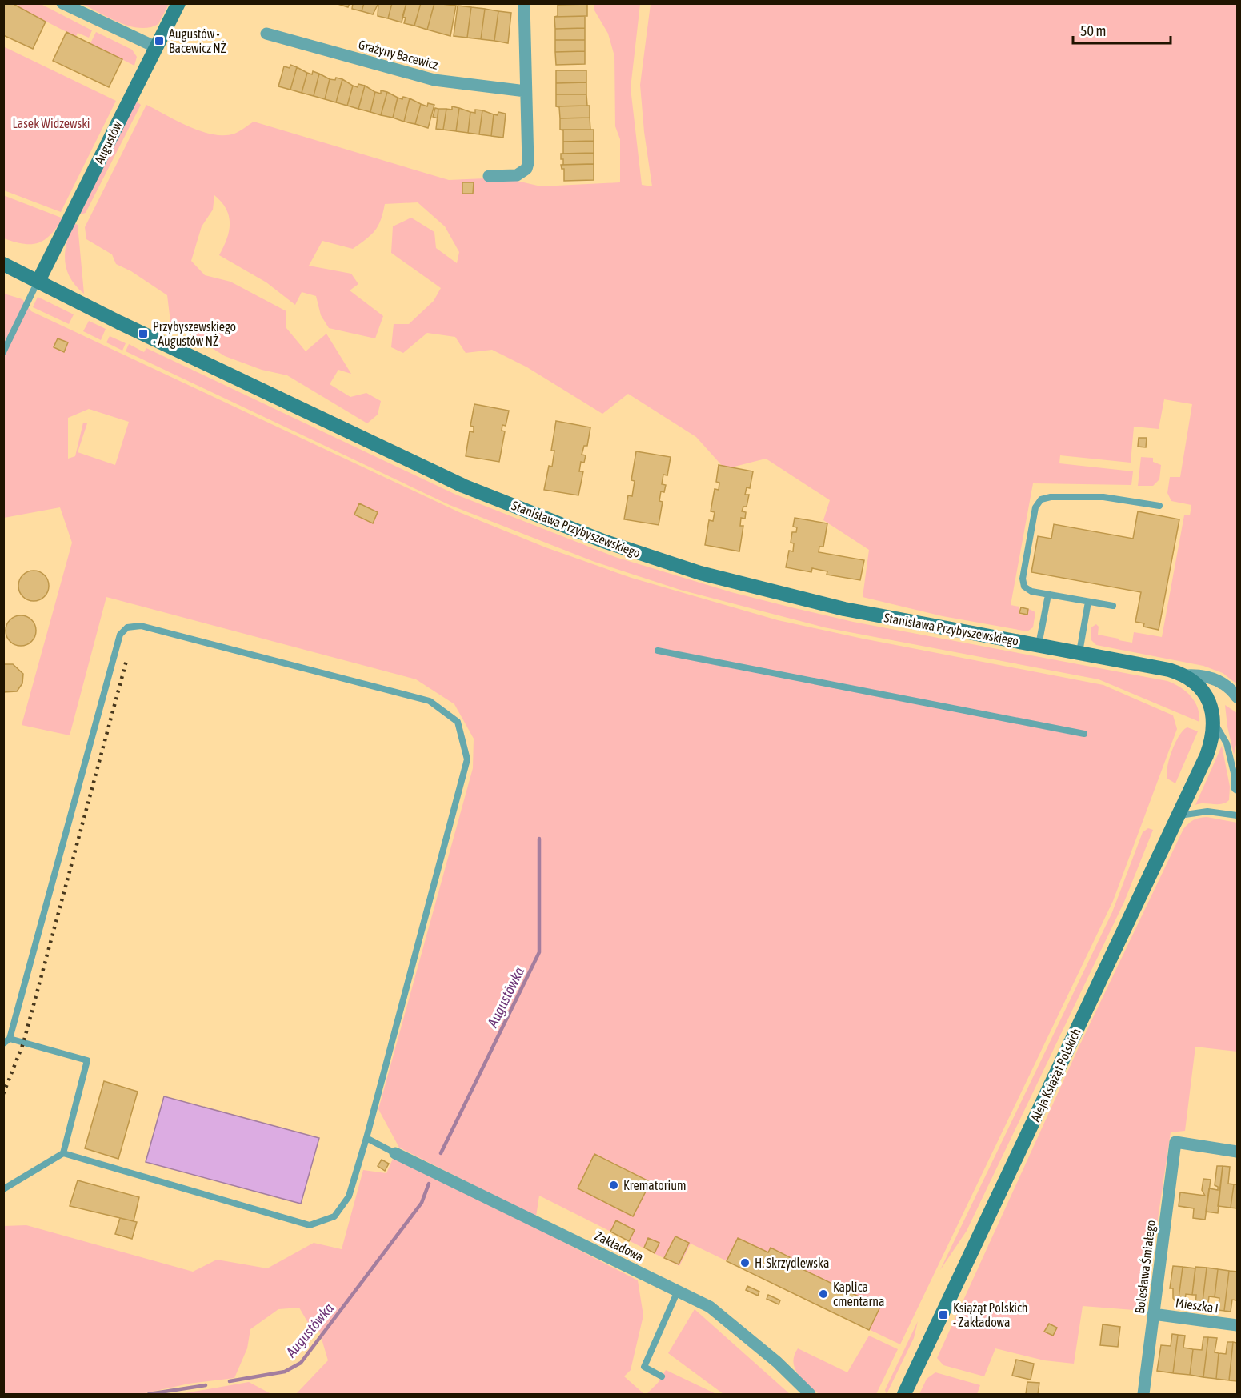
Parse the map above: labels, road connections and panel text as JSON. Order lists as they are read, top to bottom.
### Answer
{
  "streets": {
    "street": [
      "Grażyny Bacewicz",
      "Augustów",
      "Stanisława Przybyszewskiego",
      "Aleja Książąt Polskich",
      "Zakładowa",
      "Bolesława Śmiałego",
      "Mieszka I"
    ]
  },
  "crossings": [
    ["Augustów", "Stanisława Przybyszewskiego"],
    ["Stanisława Przybyszewskiego", "Aleja Książąt Polskich"],
    ["Bolesława Śmiałego", "Mieszka I"]
  ],
  "water": ["Augustówka"],
  "parks": ["Lasek Widzewski"],
  "places": {
    "transit": ["Augustów - Bacewicz NŻ", "Przybyszewskiego - Augustów NŻ", "Książąt Polskich - Zakładowa"],
    "other": ["Krematorium", "H. Skrzydlewska", "Kaplica cmentarna"]
  },
  "scale_bar": "50 m"
}
